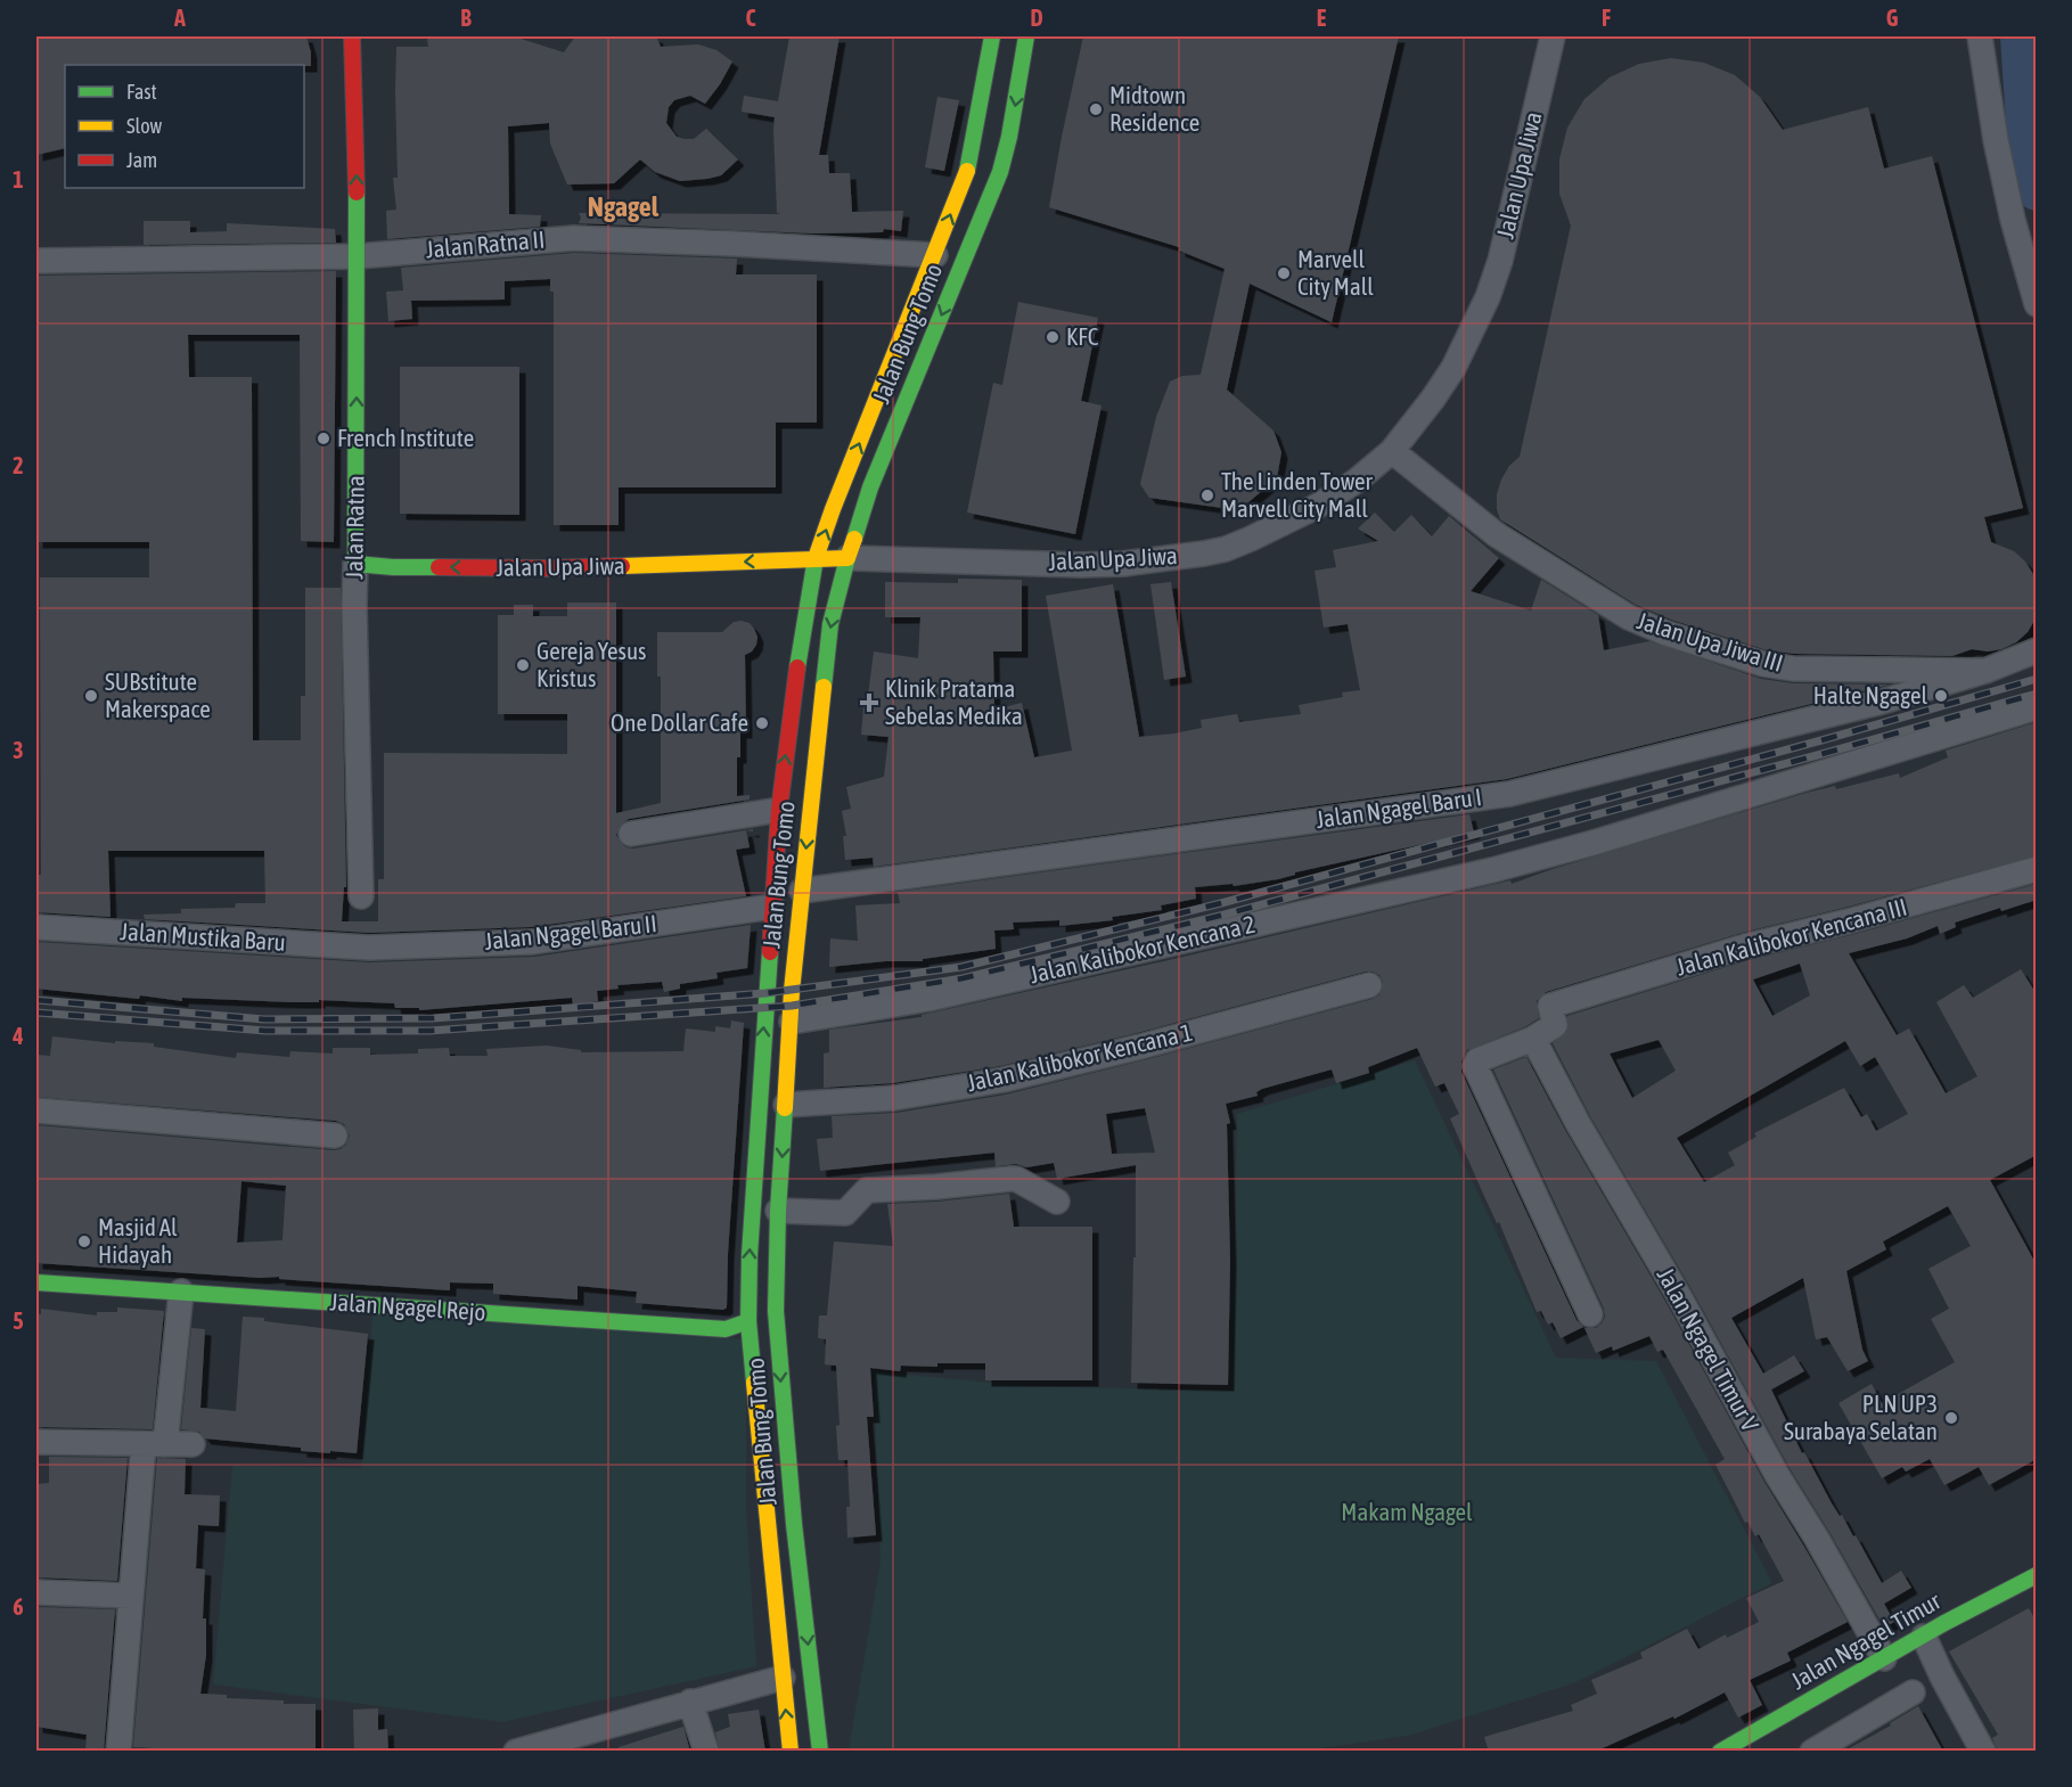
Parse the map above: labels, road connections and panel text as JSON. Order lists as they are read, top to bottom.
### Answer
{
  "streets": {
    "main road": [
      "Jalan Upa Jiwa",
      "Jalan Bung Tomo",
      "Jalan Ratna",
      "Jalan Ngagel Rejo",
      "Jalan Ngagel Timur"
    ],
    "street": [
      "Jalan Ratna II",
      "Jalan Upa Jiwa III",
      "Jalan Ngagel Baru I",
      "Jalan Ngagel Baru II",
      "Jalan Mustika Baru",
      "Jalan Kalibokor Kencana III",
      "Jalan Kalibokor Kencana 2",
      "Jalan Kalibokor Kencana 1",
      "Jalan Ngagel Timur V"
    ]
  },
  "crossings": [
    ["Jalan Upa Jiwa", "Jalan Bung Tomo"],
    ["Jalan Upa Jiwa", "Jalan Ratna"],
    ["Jalan Upa Jiwa", "Jalan Upa Jiwa III"],
    ["Jalan Ratna II", "Jalan Bung Tomo"],
    ["Jalan Ratna II", "Jalan Ratna"],
    ["Jalan Bung Tomo", "Jalan Ngagel Baru I"],
    ["Jalan Bung Tomo", "Jalan Ngagel Baru II"],
    ["Jalan Bung Tomo", "Jalan Kalibokor Kencana 2"],
    ["Jalan Bung Tomo", "Jalan Kalibokor Kencana 1"],
    ["Jalan Bung Tomo", "Jalan Ngagel Rejo"],
    ["Jalan Upa Jiwa III", "Jalan Ngagel Baru I"],
    ["Jalan Ngagel Baru II", "Jalan Mustika Baru"],
    ["Jalan Kalibokor Kencana III", "Jalan Ngagel Timur V"],
    ["Jalan Ngagel Timur V", "Jalan Ngagel Timur"]
  ],
  "one_way": ["Jalan Ratna"],
  "districts": ["Ngagel"],
  "parks": ["Makam Ngagel"],
  "places": {
    "other": [
      "Midtown Residence",
      "Marvell City Mall",
      "KFC",
      "French Institute",
      "The Linden Tower Marvell City Mall",
      "Gereja Yesus Kristus",
      "SUBstitute Makerspace",
      "Halte Ngagel",
      "One Dollar Cafe",
      "Masjid Al Hidayah",
      "PLN UP3 Surabaya Selatan"
    ],
    "health": ["Klinik Pratama Sebelas Medika"]
  },
  "legend": ["Fast", "Slow", "Jam"],
  "grid": {
    "columns": [
      "A",
      "B",
      "C",
      "D",
      "E",
      "F",
      "G"
    ],
    "rows": [
      "1",
      "2",
      "3",
      "4",
      "5",
      "6"
    ]
  }
}
